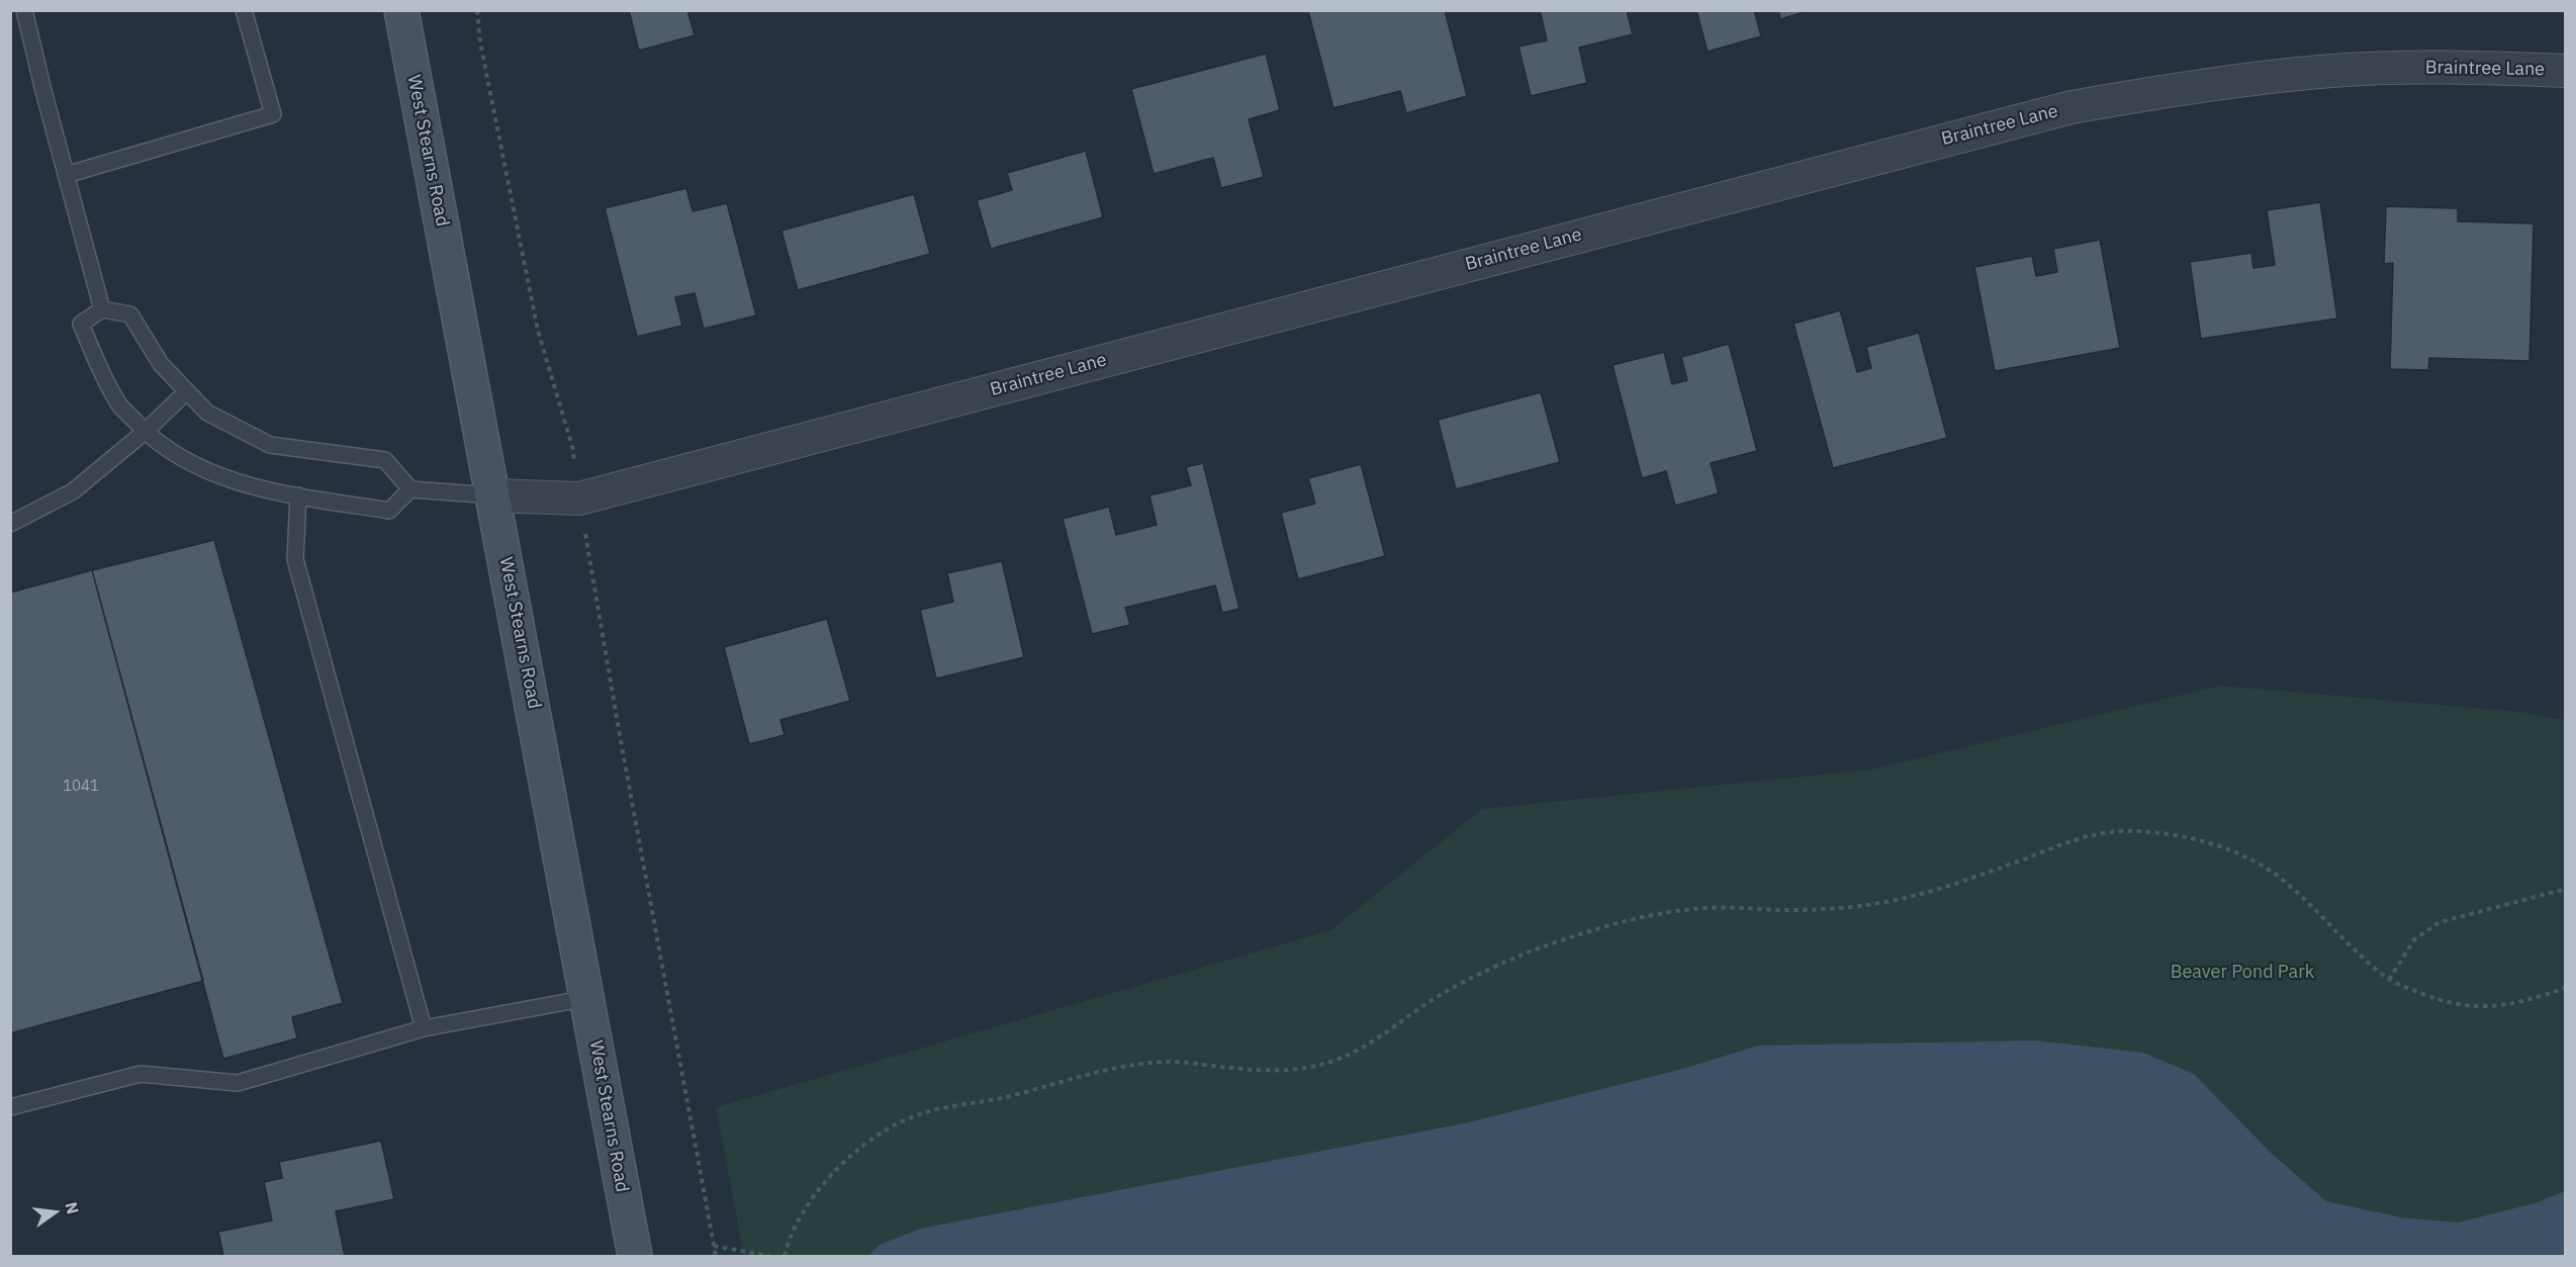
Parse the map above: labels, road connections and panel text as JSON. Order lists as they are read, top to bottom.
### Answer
{
  "streets": {
    "main road": ["West Stearns Road"],
    "street": ["Braintree Lane"]
  },
  "crossings": [
    ["Braintree Lane", "West Stearns Road"]
  ],
  "parks": ["Beaver Pond Park"],
  "house_numbers": ["1041"],
  "north": "right"
}
